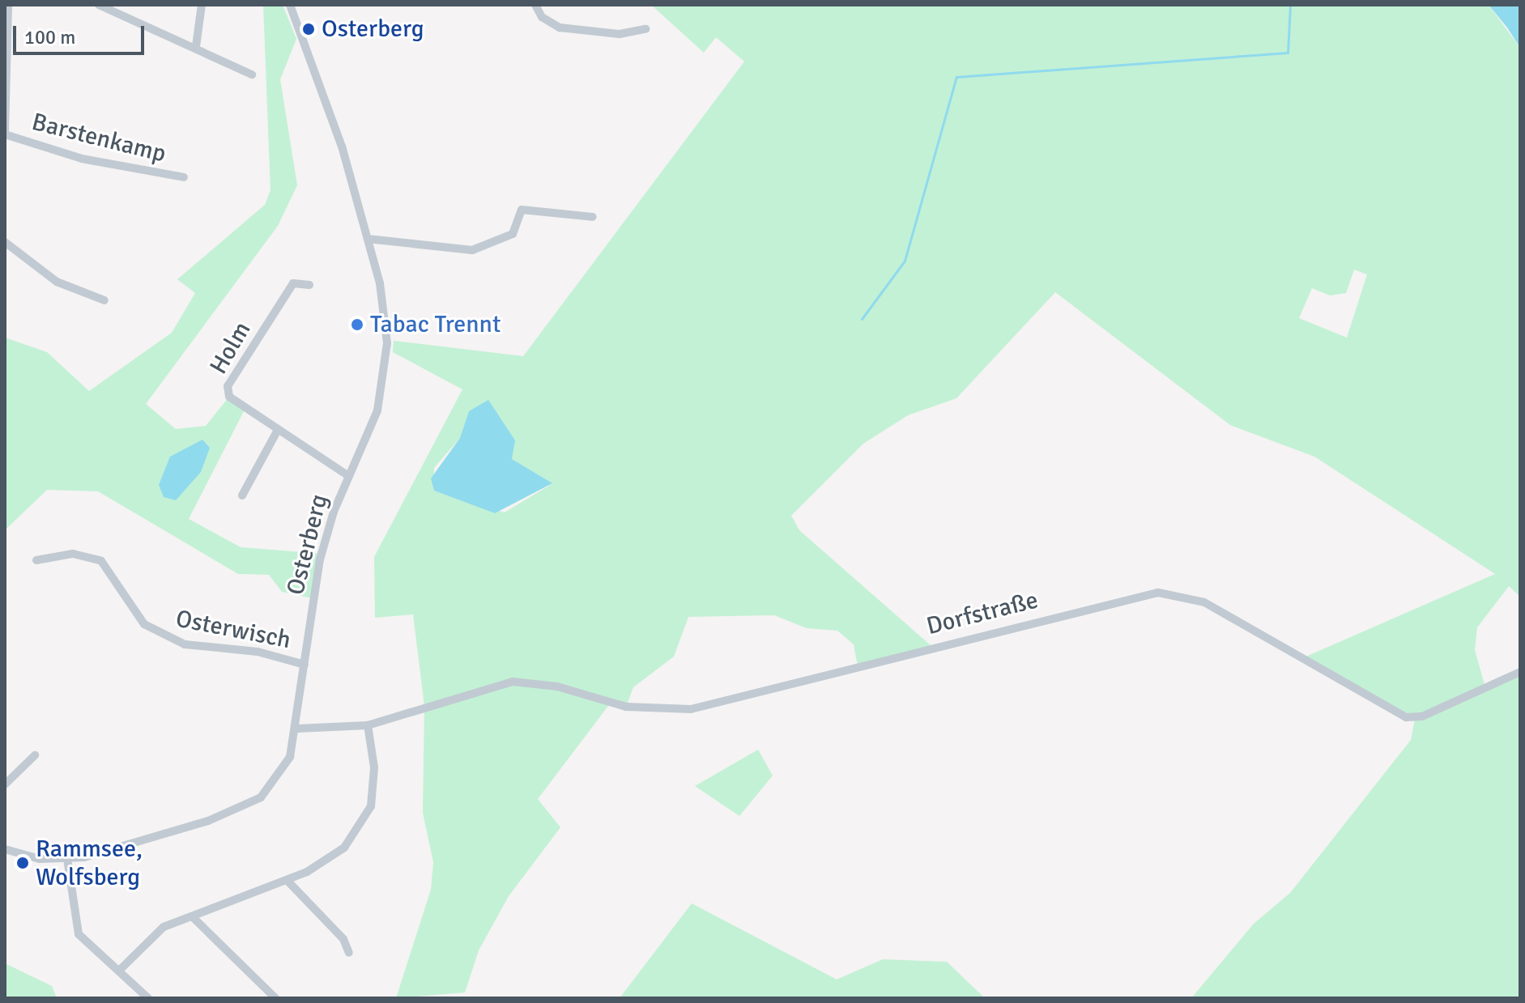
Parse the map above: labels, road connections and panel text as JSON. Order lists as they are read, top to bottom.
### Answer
{
  "streets": {
    "street": [
      "Barstenkamp",
      "Holm",
      "Osterberg",
      "Dorfstraße",
      "Osterwisch"
    ]
  },
  "crossings": [
    ["Holm", "Osterberg"],
    ["Osterberg", "Dorfstraße"],
    ["Osterberg", "Osterwisch"]
  ],
  "places": ["Osterberg", "Tabac Trennt", "Rammsee, Wolfsberg"],
  "scale_bar": "100 m"
}
